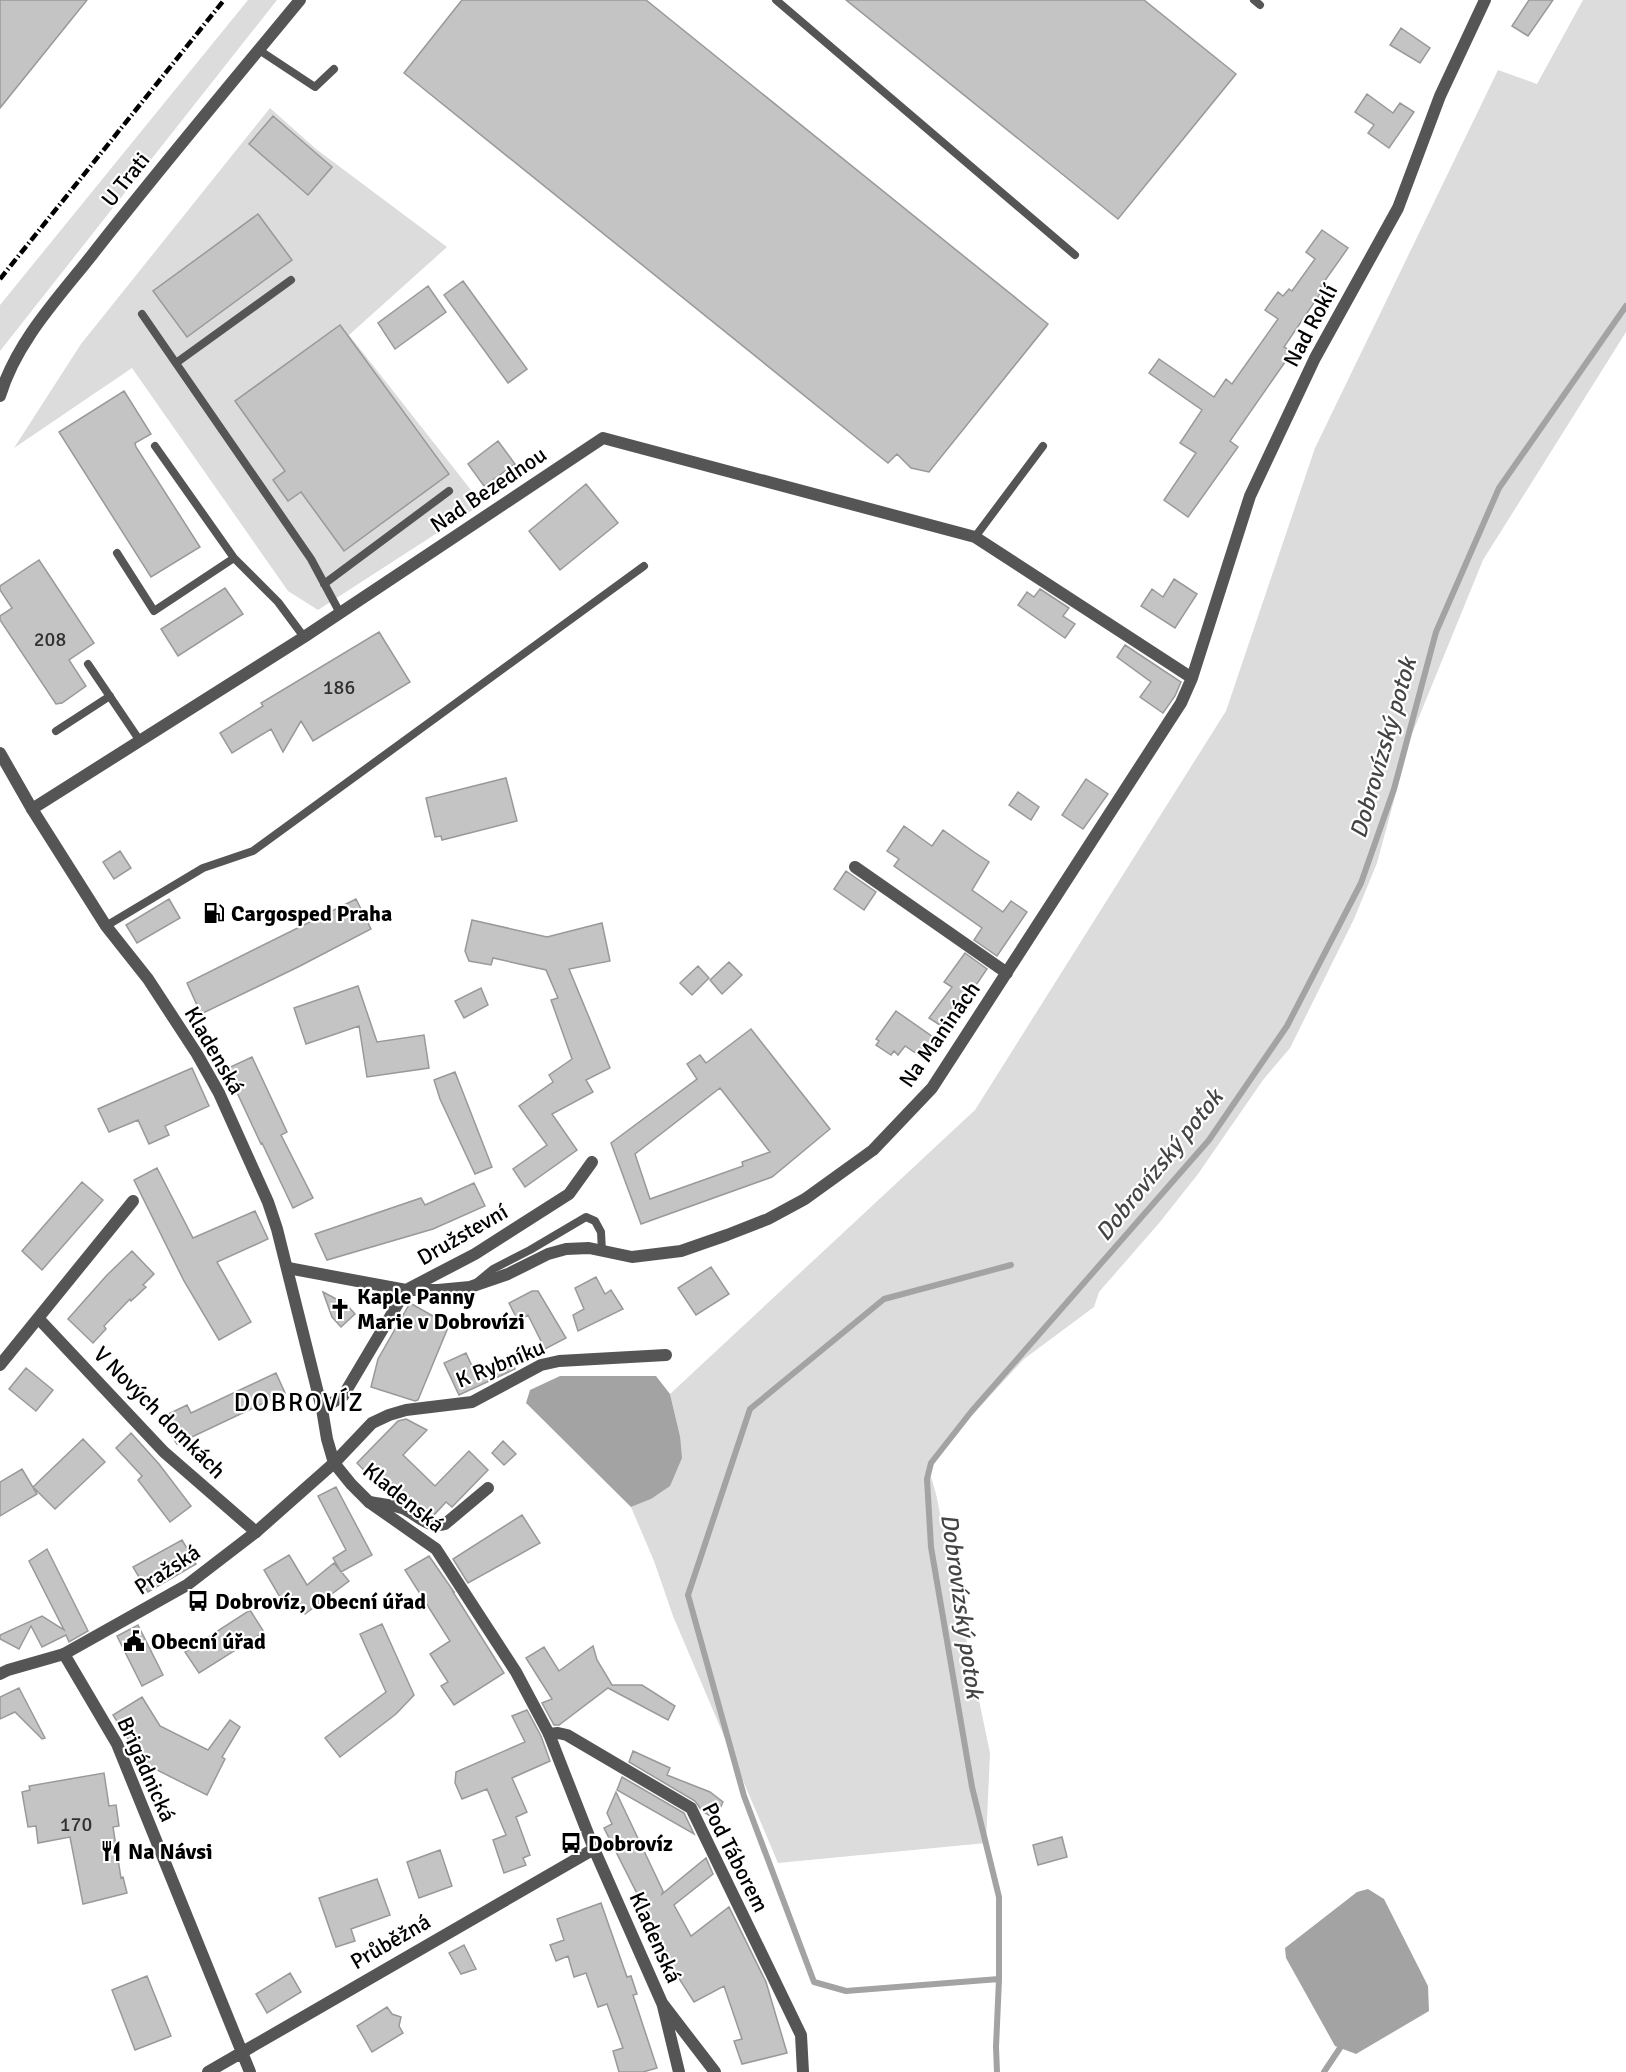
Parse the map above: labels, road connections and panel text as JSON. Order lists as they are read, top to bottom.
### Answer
{
  "streets": {
    "street": [
      "U Trati",
      "Nad Roklí",
      "Nad Bezednou",
      "Na Maninách",
      "Kladenská",
      "Družstevní",
      "K Rybníku",
      "V Nových domkách",
      "Pražská",
      "Brigádnická",
      "Pod Táborem",
      "Průběžná"
    ]
  },
  "crossings": [
    ["Nad Roklí", "Nad Bezednou"],
    ["Nad Roklí", "Na Maninách"],
    ["Nad Bezednou", "Na Maninách"],
    ["Nad Bezednou", "Kladenská"],
    ["Na Maninách", "Kladenská"],
    ["Na Maninách", "Družstevní"],
    ["Kladenská", "Družstevní"],
    ["Kladenská", "K Rybníku"],
    ["Kladenská", "Pražská"],
    ["Kladenská", "Pod Táborem"],
    ["Kladenská", "Průběžná"],
    ["K Rybníku", "Pražská"],
    ["V Nových domkách", "Pražská"],
    ["Pražská", "Brigádnická"],
    ["Brigádnická", "Průběžná"]
  ],
  "districts": ["DOBROVÍZ"],
  "water": ["Dobrovízský potok"],
  "places": {
    "fuel station": ["Cargosped Praha"],
    "church": ["Kaple Panny Marie v Dobrovízi"],
    "bus stop": ["Dobrovíz, Obecní úřad", "Dobrovíz"],
    "public building": ["Obecní úřad"],
    "restaurant": ["Na Návsi"]
  },
  "house_numbers": ["208", "186", "170"]
}
